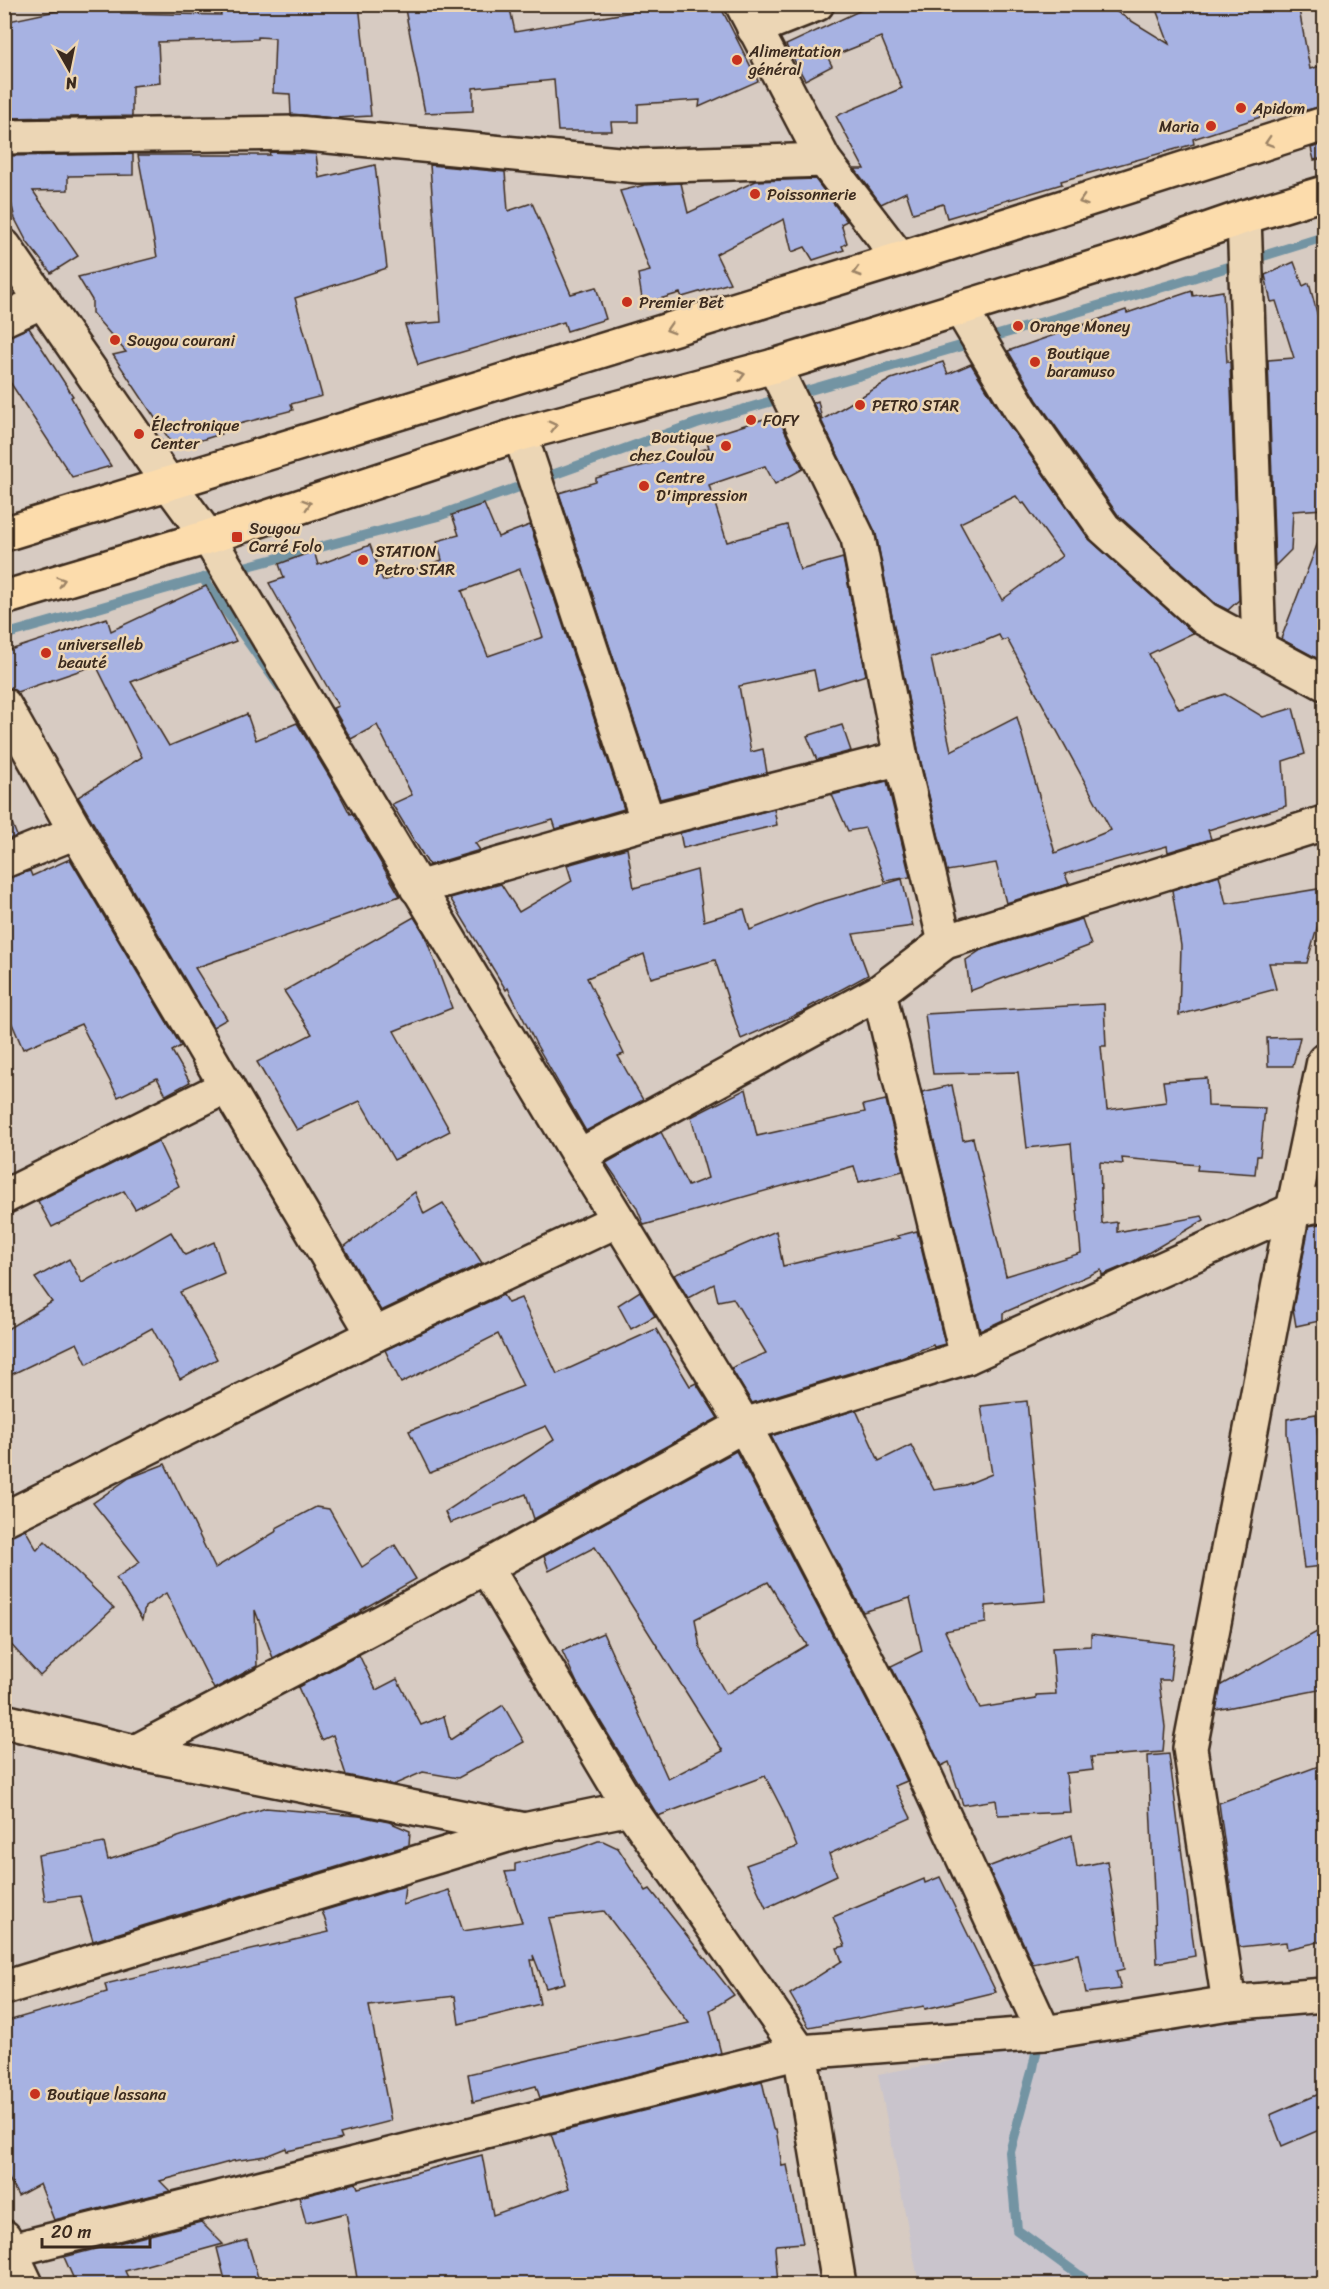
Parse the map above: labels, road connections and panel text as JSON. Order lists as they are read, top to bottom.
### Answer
{
  "places": {
    "other": [
      "Alimentation général",
      "Apidom",
      "Maria",
      "Poissonnerie",
      "Premier Bet",
      "Orange Money",
      "Sougou courani",
      "Boutique baramuso",
      "PETRO STAR",
      "FOFY",
      "Électronique Center",
      "Boutique chez Coulou",
      "Centre D'impression",
      "STATION Petro STAR",
      "universelleb beauté",
      "Boutique lassana"
    ],
    "transit": ["Sougou Carré Folo"]
  },
  "scale_bar": "20 m",
  "north": "bottom"
}
